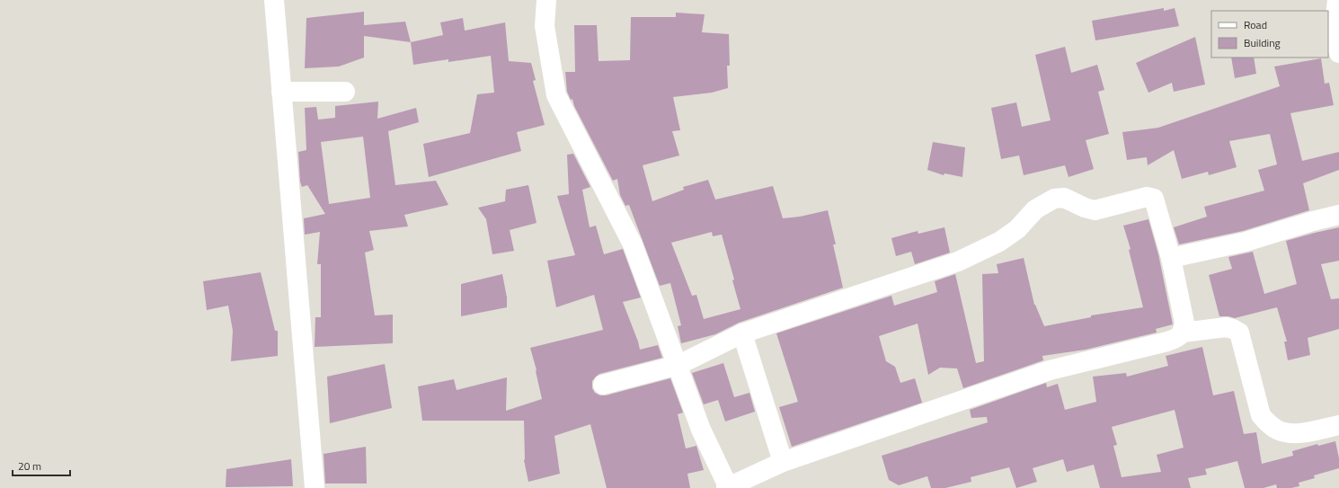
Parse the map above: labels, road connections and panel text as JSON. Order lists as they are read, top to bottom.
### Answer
{
  "legend": ["Road", "Building"],
  "scale_bar": "20 m"
}
